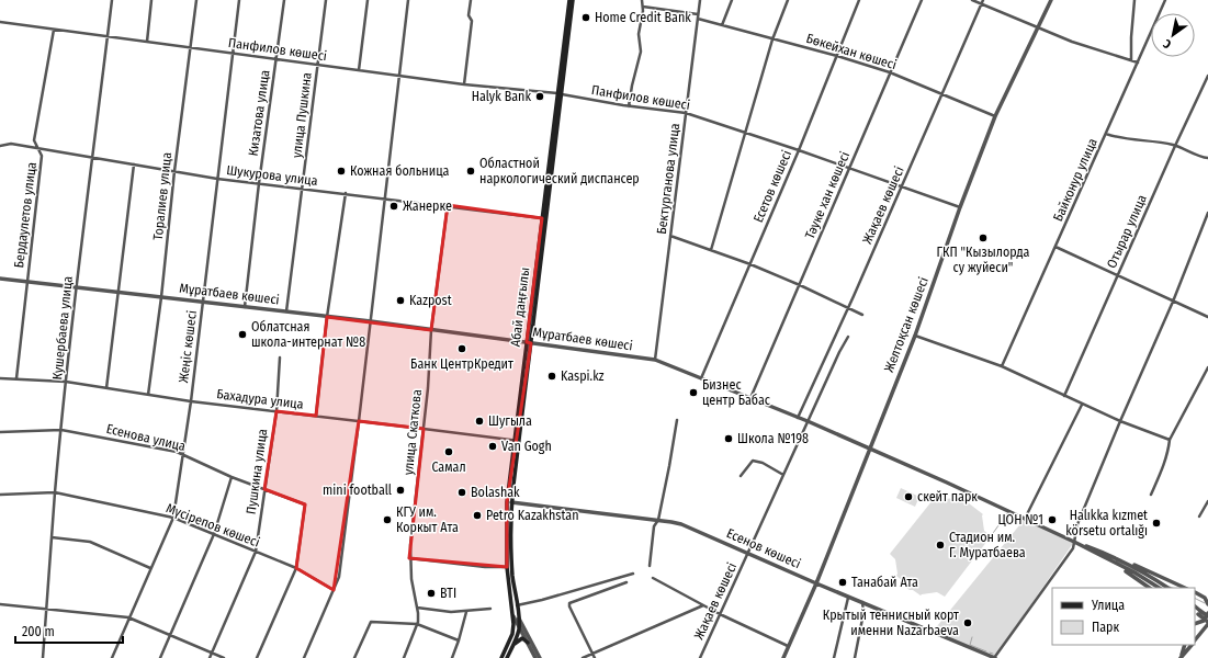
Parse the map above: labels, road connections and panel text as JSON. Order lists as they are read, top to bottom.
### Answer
{
  "streets": {
    "main road": ["Абай даңғылы"],
    "street": [
      "Панфилов көшесі",
      "Бөкейхан көшесі",
      "Кизатова улица",
      "улица Пушкина",
      "Шукурова улица",
      "Бектурганова улица",
      "Байконур улица",
      "Есетов көшесі",
      "Тәуке хан көшесі",
      "Торалиев улица",
      "Жақаев көшесі",
      "Бердаулетов улица",
      "Отырар улица",
      "Мұратбаев көшесі",
      "Желтоқсан көшесі",
      "Кушербаева улица",
      "Жеңіс көшесі",
      "Бахадура улица",
      "улица Скаткова",
      "Есенова улица",
      "Пушкина улица",
      "Мүсірепов көшесі",
      "Есенов көшесі"
    ]
  },
  "crossings": [
    ["Панфилов көшесі", "Кизатова улица"],
    ["Панфилов көшесі", "улица Пушкина"],
    ["Панфилов көшесі", "Бектурганова улица"],
    ["Панфилов көшесі", "Есетов көшесі"],
    ["Панфилов көшесі", "Тәуке хан көшесі"],
    ["Панфилов көшесі", "Торалиев улица"],
    ["Панфилов көшесі", "Жақаев көшесі"],
    ["Панфилов көшесі", "Бердаулетов улица"],
    ["Панфилов көшесі", "Абай даңғылы"],
    ["Панфилов көшесі", "Желтоқсан көшесі"],
    ["Панфилов көшесі", "Кушербаева улица"],
    ["Панфилов көшесі", "Жеңіс көшесі"],
    ["Бөкейхан көшесі", "Бектурганова улица"],
    ["Бөкейхан көшесі", "Есетов көшесі"],
    ["Бөкейхан көшесі", "Тәуке хан көшесі"],
    ["Бөкейхан көшесі", "Жақаев көшесі"],
    ["Бөкейхан көшесі", "Желтоқсан көшесі"],
    ["Кизатова улица", "Шукурова улица"],
    ["Кизатова улица", "Мұратбаев көшесі"],
    ["улица Пушкина", "Шукурова улица"],
    ["улица Пушкина", "Мұратбаев көшесі"],
    ["Шукурова улица", "Торалиев улица"],
    ["Шукурова улица", "Бердаулетов улица"],
    ["Шукурова улица", "Абай даңғылы"],
    ["Шукурова улица", "Кушербаева улица"],
    ["Шукурова улица", "Жеңіс көшесі"],
    ["Шукурова улица", "улица Скаткова"],
    ["Бектурганова улица", "Мұратбаев көшесі"],
    ["Есетов көшесі", "Мұратбаев көшесі"],
    ["Тәуке хан көшесі", "Мұратбаев көшесі"],
    ["Торалиев улица", "Мұратбаев көшесі"],
    ["Торалиев улица", "Бахадура улица"],
    ["Жақаев көшесі", "Мұратбаев көшесі"],
    ["Жақаев көшесі", "Есенов көшесі"],
    ["Бердаулетов улица", "Мұратбаев көшесі"],
    ["Бердаулетов улица", "Бахадура улица"],
    ["Мұратбаев көшесі", "Абай даңғылы"],
    ["Мұратбаев көшесі", "Желтоқсан көшесі"],
    ["Мұратбаев көшесі", "Кушербаева улица"],
    ["Мұратбаев көшесі", "Жеңіс көшесі"],
    ["Мұратбаев көшесі", "улица Скаткова"],
    ["Абай даңғылы", "Бахадура улица"],
    ["Абай даңғылы", "Есенов көшесі"],
    ["Желтоқсан көшесі", "Есенов көшесі"],
    ["Кушербаева улица", "Бахадура улица"],
    ["Кушербаева улица", "Есенова улица"],
    ["Кушербаева улица", "Мүсірепов көшесі"],
    ["Жеңіс көшесі", "Бахадура улица"],
    ["Жеңіс көшесі", "Есенова улица"],
    ["Жеңіс көшесі", "Мүсірепов көшесі"],
    ["Бахадура улица", "улица Скаткова"],
    ["Бахадура улица", "Пушкина улица"],
    ["Есенова улица", "Пушкина улица"],
    ["Есенова улица", "Мүсірепов көшесі"],
    ["Пушкина улица", "Мүсірепов көшесі"]
  ],
  "places": [
    "Home Credit Bank",
    "Halyk Bank",
    "Кожная больница",
    "Областной наркологический диспансер",
    "Жанерке",
    "ГКП \"Кызылорда су жуйеси\"",
    "Kazpost",
    "Облатсная школа-интернат №8",
    "Банк ЦентрКредит",
    "Kaspi.kz",
    "Бизнес центр Бабас",
    "Шугыла",
    "Школа №198",
    "Van Gogh",
    "Самал",
    "mini football",
    "Bolashak",
    "скейт парк",
    "Petro Kazakhstan",
    "КГУ им. Коркыт Ата",
    "ЦОН №1",
    "Halıkka kızmet körsetu ortalığı",
    "Стадион им. Г. Муратбаева",
    "Танабай Ата",
    "BTI",
    "Крытый теннисный корт именни Nazarbaeva"
  ],
  "legend": ["Улица", "Парк"],
  "scale_bar": "200 m",
  "north": "bottom left"
}
